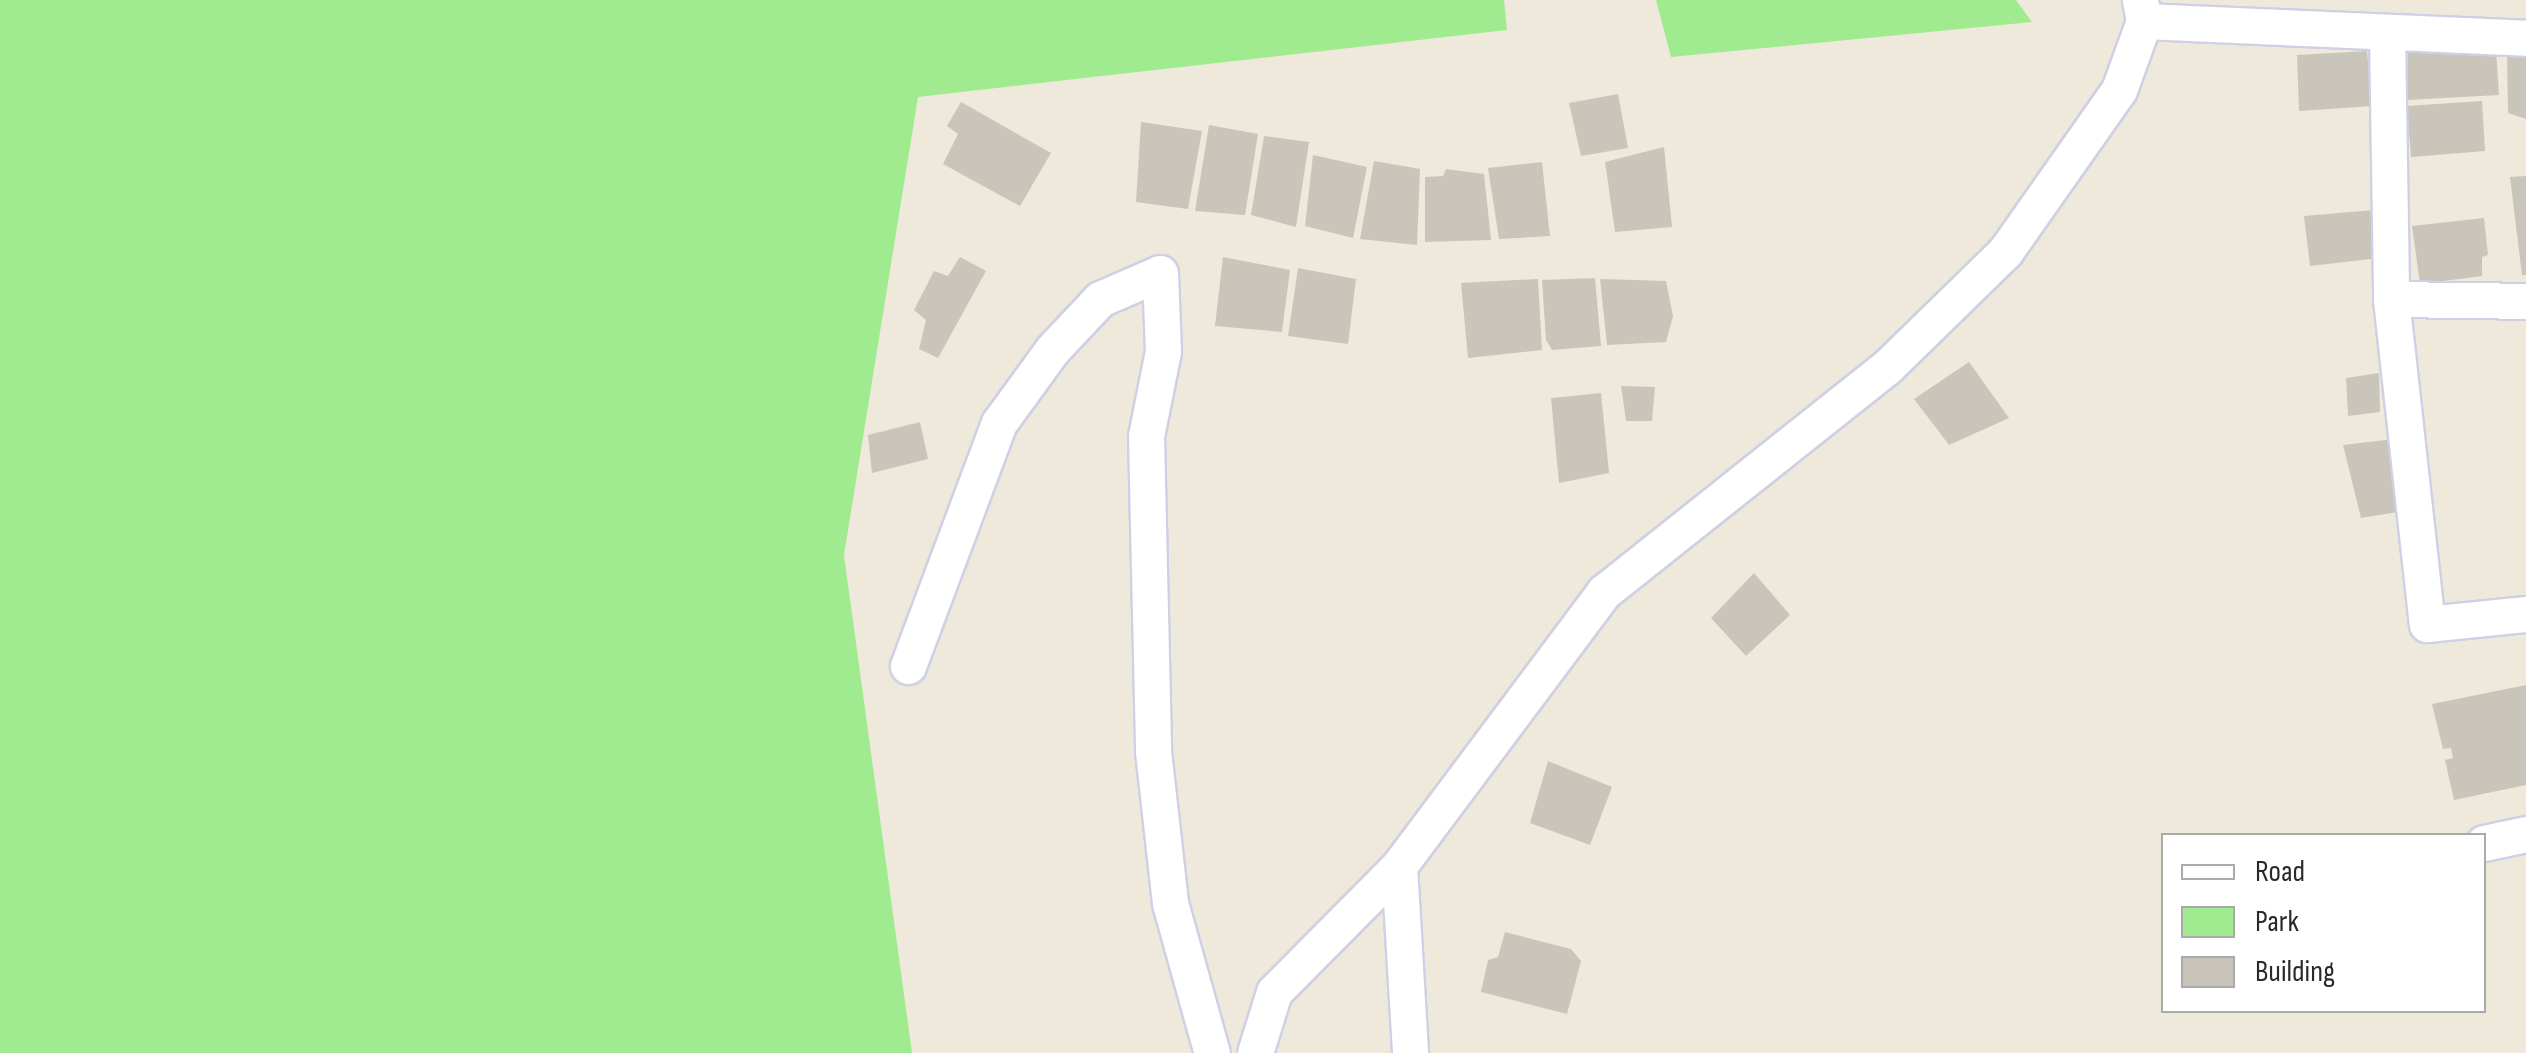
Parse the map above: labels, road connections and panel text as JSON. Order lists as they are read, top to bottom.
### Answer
{
  "legend": ["Road", "Park", "Building"]
}
